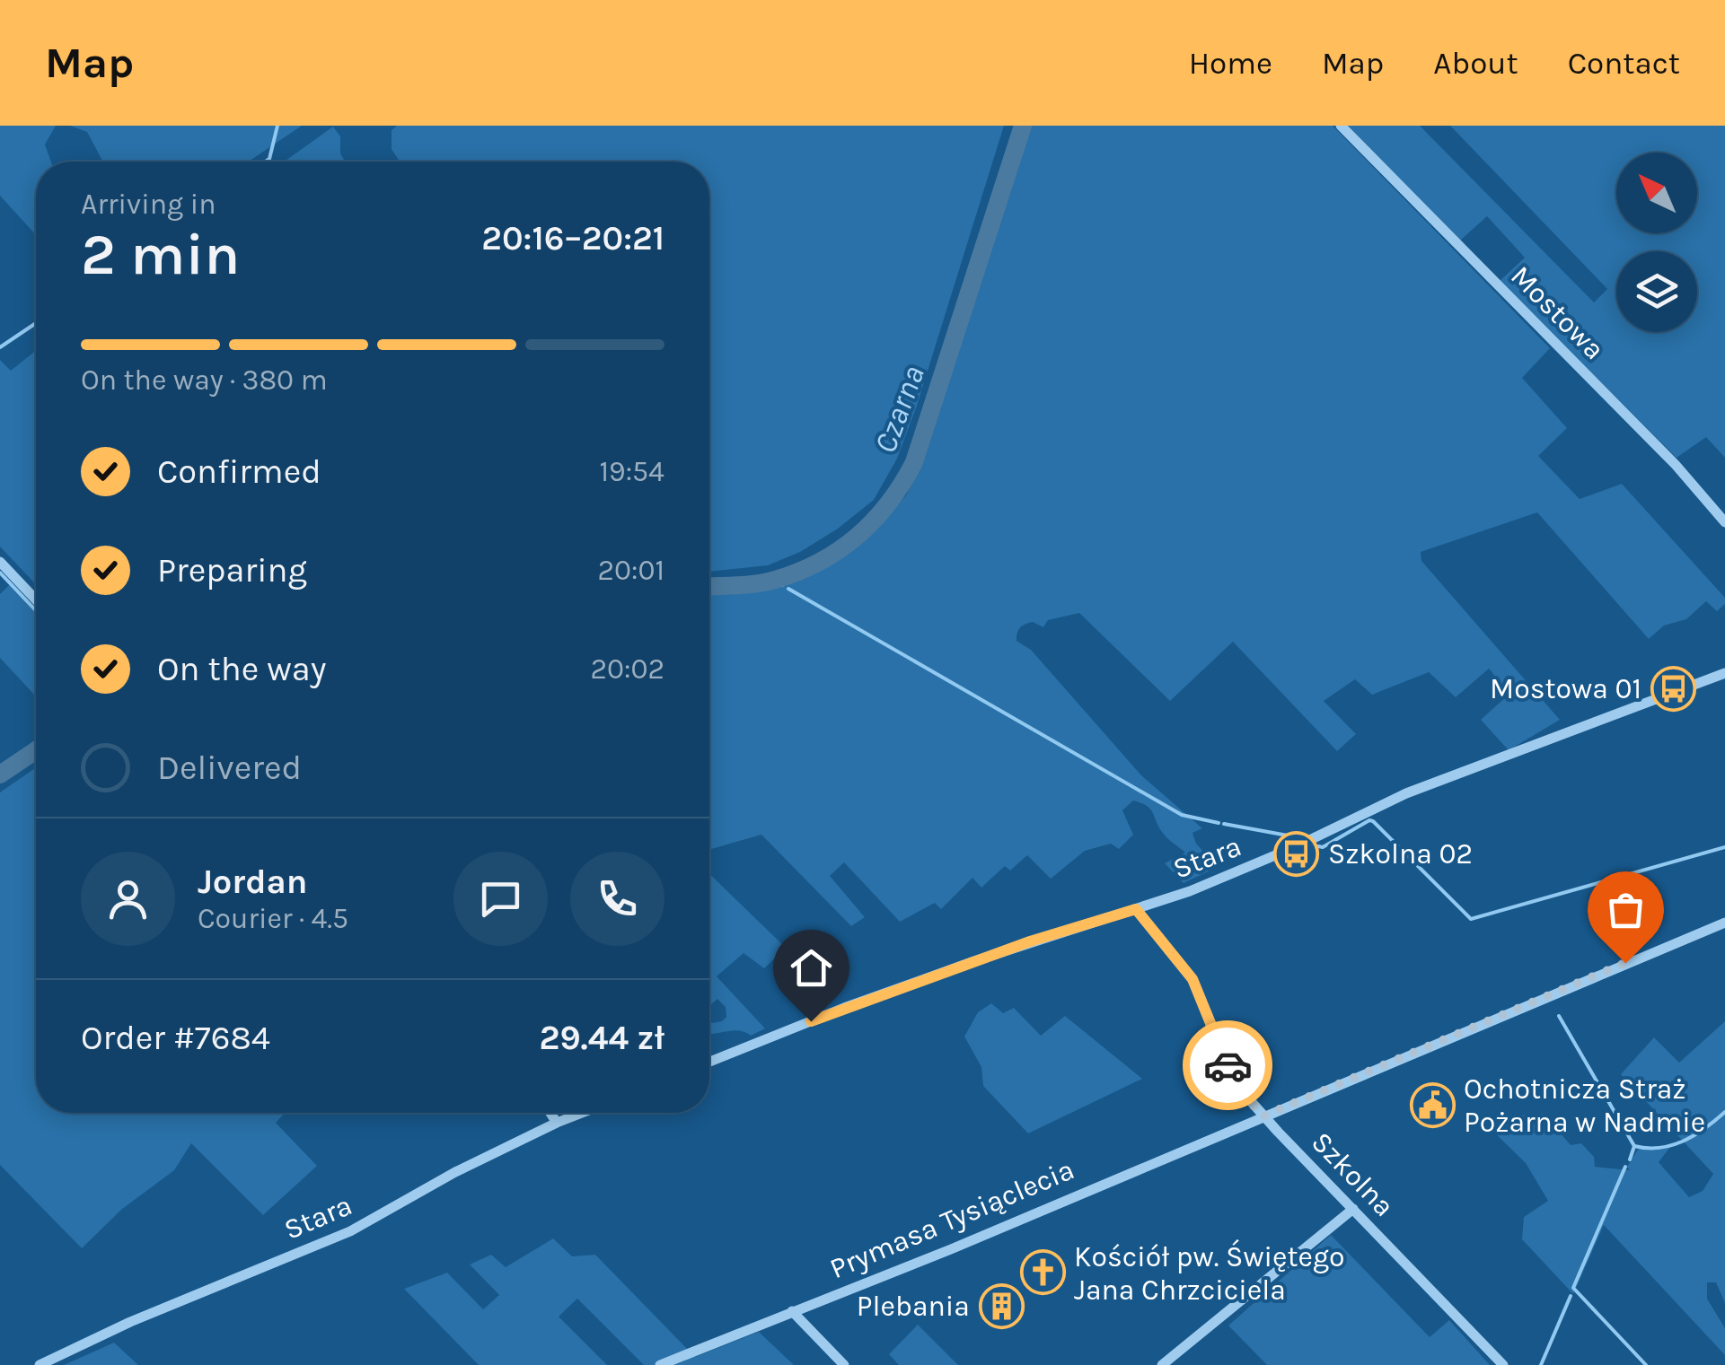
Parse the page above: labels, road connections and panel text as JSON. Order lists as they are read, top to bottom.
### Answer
{
  "streets": {
    "street": [
      "Mostowa",
      "Stara",
      "Szkolna",
      "Prymasa Tysiąclecia"
    ]
  },
  "crossings": [
    ["Stara", "Szkolna"],
    ["Szkolna", "Prymasa Tysiąclecia"]
  ],
  "water": ["Czarna"],
  "places": {
    "bus stop": ["Mostowa 01", "Szkolna 02"],
    "public building": ["Ochotnicza Straż Pożarna w Nadmie"],
    "church": ["Kościół pw. Świętego Jana Chrzciciela"],
    "building": ["Plebania"]
  },
  "north": "top left",
  "page": {
    "header": "Map",
    "nav": [
      "Home",
      "Map",
      "About",
      "Contact"
    ],
    "heading": ["2 min", "Arriving in", "20:16–20:21"],
    "panel": [
      "Jordan",
      "Courier · 4.5",
      "Order #7684",
      "29.44 zł"
    ],
    "bar": "On the way · 380 m",
    "list": [
      ["Confirmed", "19:54"],
      ["Preparing", "20:01"],
      ["On the way", "20:02"],
      "Delivered"
    ]
  }
}
